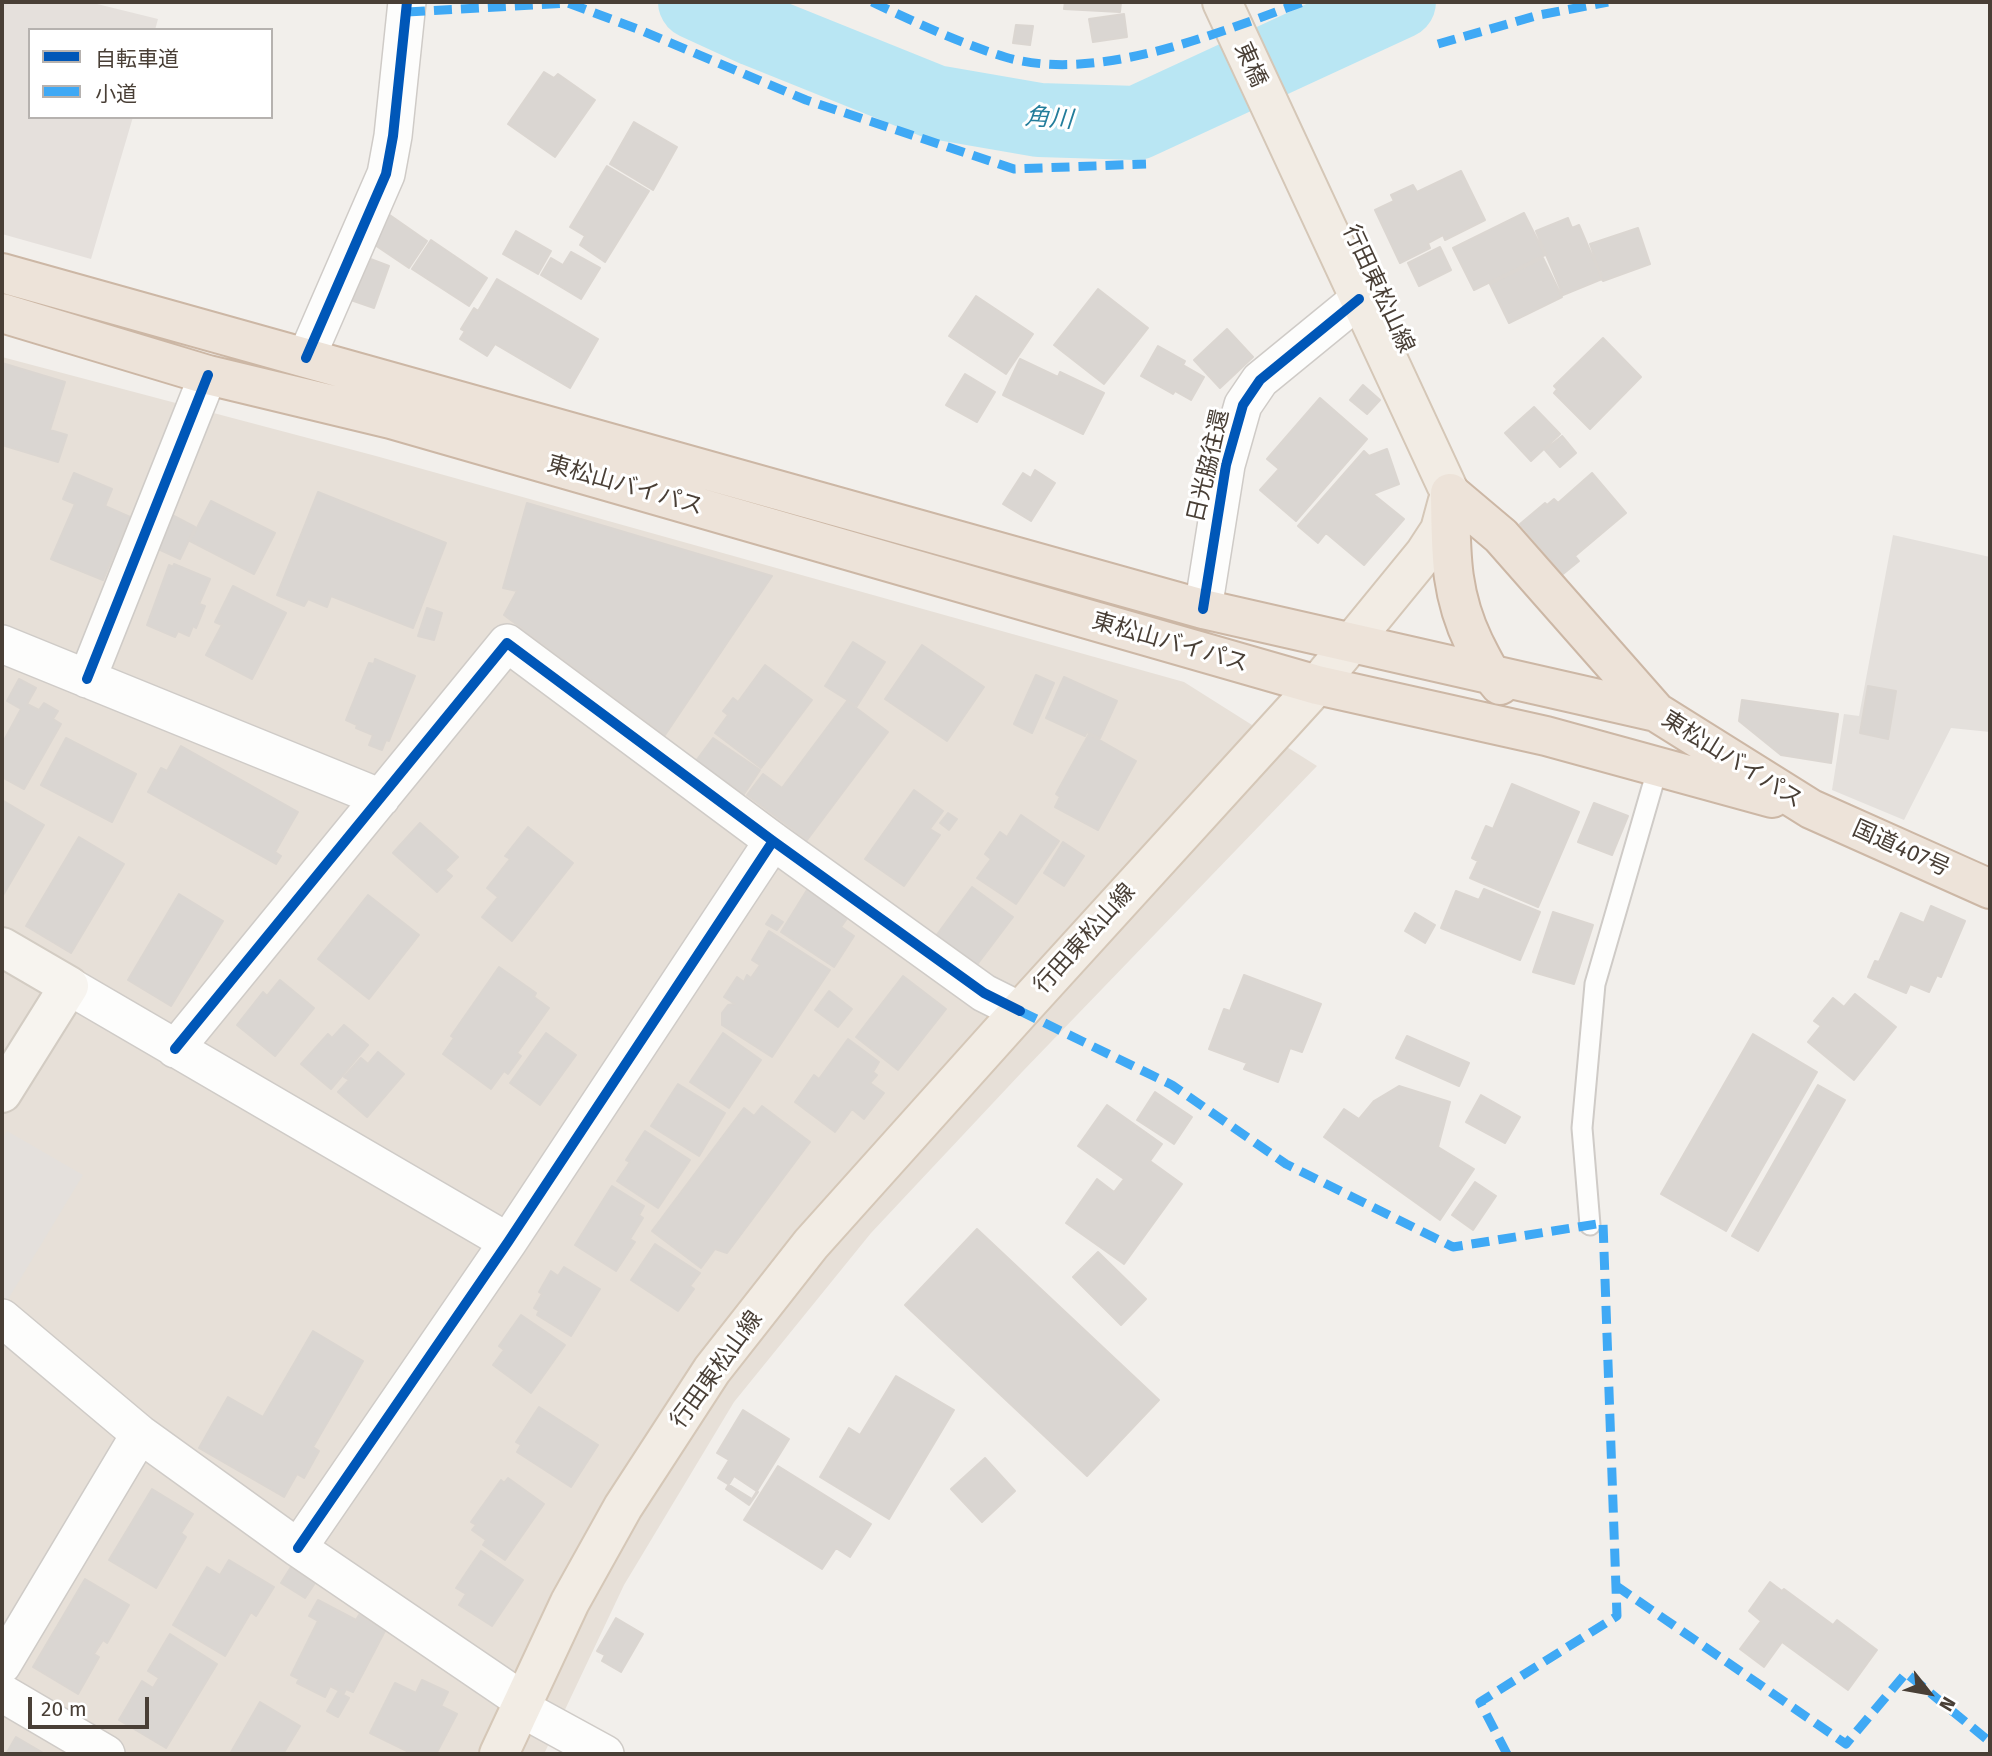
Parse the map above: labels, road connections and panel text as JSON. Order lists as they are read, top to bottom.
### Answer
{
  "streets": {
    "highway": ["東松山バイパス", "国道407号"],
    "main road": ["東橋", "行田東松山線"],
    "street": ["日光脇往還"]
  },
  "crossings": [
    ["東橋", "行田東松山線"],
    ["行田東松山線", "日光脇往還"],
    ["行田東松山線", "東松山バイパス"],
    ["日光脇往還", "東松山バイパス"],
    ["東松山バイパス", "国道407号"]
  ],
  "water": ["角川"],
  "legend": ["自転車道", "小道"],
  "scale_bar": "20 m",
  "north": "bottom right"
}
